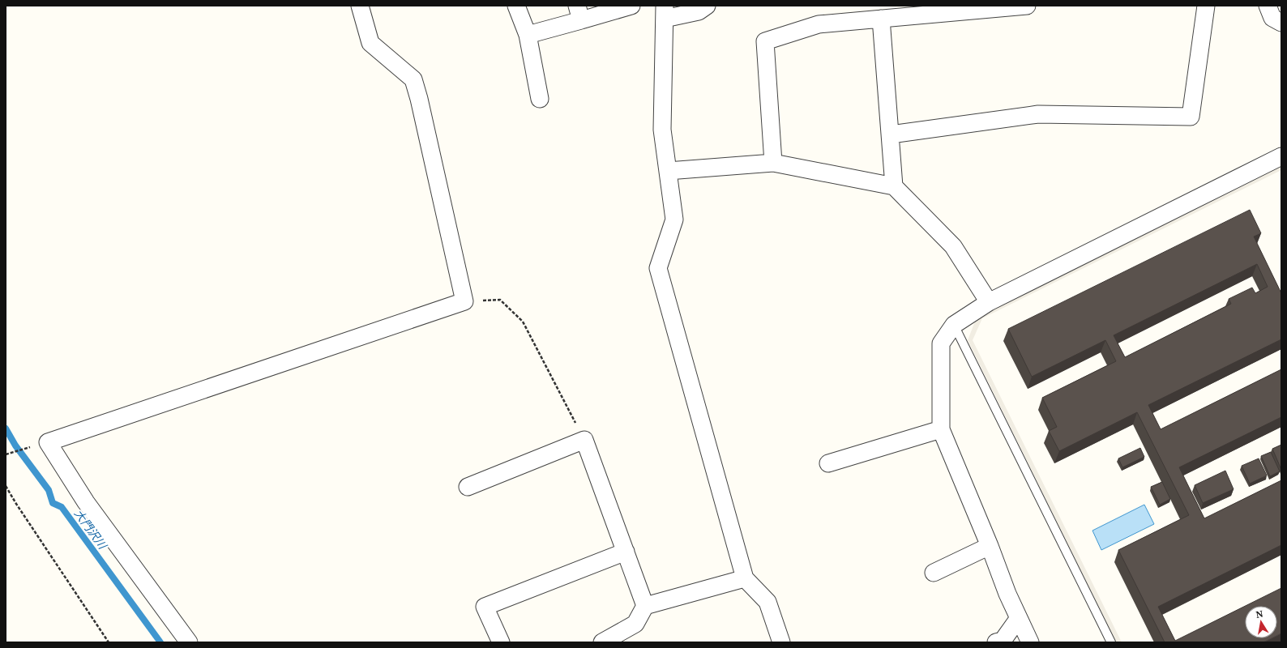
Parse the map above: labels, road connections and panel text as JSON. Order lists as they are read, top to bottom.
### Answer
{
  "water": ["大門沢川"],
  "north": "top"
}
